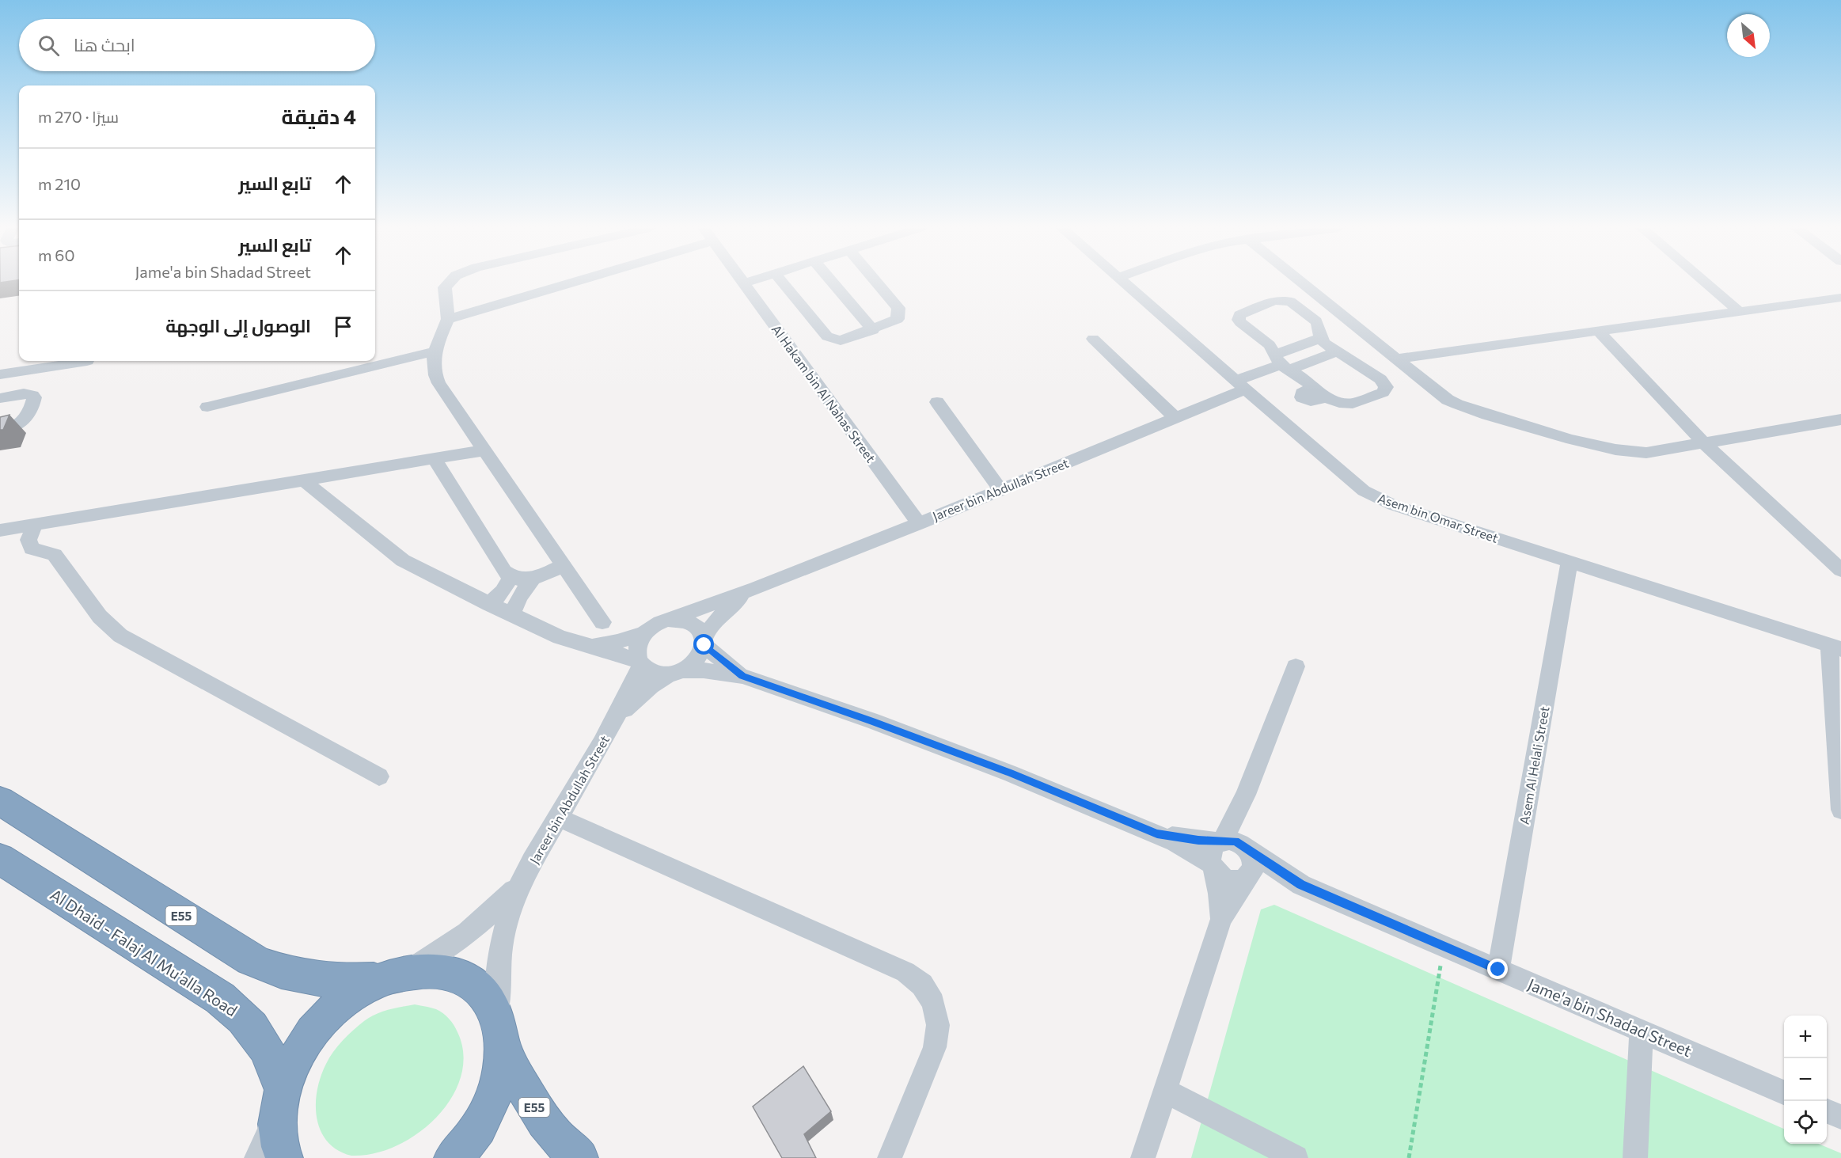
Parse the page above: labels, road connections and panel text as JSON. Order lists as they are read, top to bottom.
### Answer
{
  "streets": {
    "highway": ["E55", "Al Dhaid - Falaj Al Mu'alla Road"],
    "street": [
      "Al Hakam bin Al Nahas Street",
      "Jareer bin Abdullah Street",
      "Asem bin Omar Street",
      "Asem Al Helali Street",
      "Jame'a bin Shadad Street"
    ]
  },
  "crossings": [
    ["Al Hakam bin Al Nahas Street", "Jareer bin Abdullah Street"],
    ["Jareer bin Abdullah Street", "Asem bin Omar Street"],
    ["Jareer bin Abdullah Street", "E55"],
    ["Asem bin Omar Street", "Asem Al Helali Street"],
    ["Asem Al Helali Street", "Jame'a bin Shadad Street"]
  ],
  "north": "bottom right",
  "page": {
    "search": "ابحث هنا",
    "heading": ["4 دقيقة", "سيرًا · 270 m"],
    "list": [
      ["تابع السير", "210 m"],
      ["تابع السير", "Jame'a bin Shadad Street", "60 m"],
      "الوصول إلى الوجهة"
    ],
    "map_buttons": ["+", "−"]
  }
}
